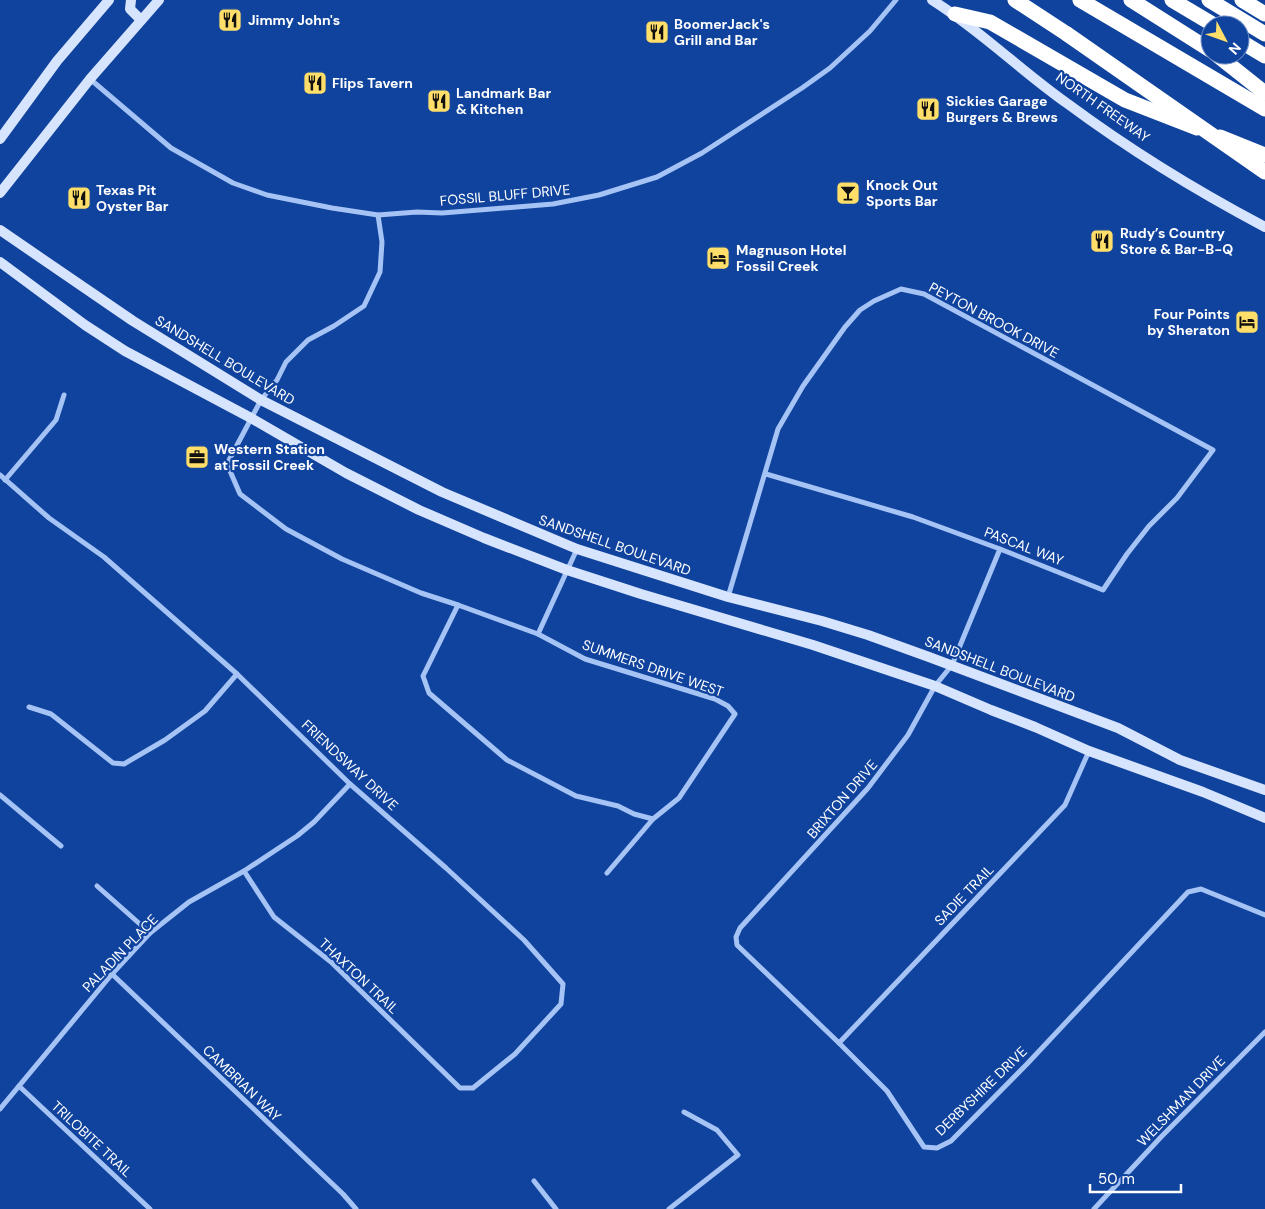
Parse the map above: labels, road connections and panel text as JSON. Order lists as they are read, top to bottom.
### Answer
{
  "streets": {
    "street": [
      "NORTH FREEWAY",
      "FOSSIL BLUFF DRIVE",
      "PEYTON BROOK DRIVE",
      "SANDSHELL BOULEVARD",
      "PASCAL WAY",
      "SUMMERS DRIVE WEST",
      "FRIENDSWAY DRIVE",
      "BRIXTON DRIVE",
      "SADIE TRAIL",
      "PALADIN PLACE",
      "THAXTON TRAIL",
      "CAMBRIAN WAY",
      "DERBYSHIRE DRIVE",
      "WELSHMAN DRIVE",
      "TRILOBITE TRAIL"
    ]
  },
  "crossings": [
    ["PEYTON BROOK DRIVE", "SANDSHELL BOULEVARD"],
    ["PEYTON BROOK DRIVE", "PASCAL WAY"],
    ["SANDSHELL BOULEVARD", "BRIXTON DRIVE"],
    ["PASCAL WAY", "BRIXTON DRIVE"],
    ["FRIENDSWAY DRIVE", "PALADIN PLACE"],
    ["FRIENDSWAY DRIVE", "THAXTON TRAIL"],
    ["BRIXTON DRIVE", "DERBYSHIRE DRIVE"],
    ["SADIE TRAIL", "DERBYSHIRE DRIVE"],
    ["PALADIN PLACE", "THAXTON TRAIL"],
    ["PALADIN PLACE", "CAMBRIAN WAY"],
    ["PALADIN PLACE", "TRILOBITE TRAIL"]
  ],
  "places": {
    "restaurant": [
      "Jimmy John's",
      "BoomerJack's Grill and Bar",
      "Flips Tavern",
      "Landmark Bar & Kitchen",
      "Sickies Garage Burgers & Brews",
      "Texas Pit Oyster Bar",
      "Rudy’s Country Store & Bar-B-Q"
    ],
    "bar": ["Knock Out Sports Bar"],
    "hotel": ["Magnuson Hotel Fossil Creek", "Four Points by Sheraton"],
    "office": ["Western Station at Fossil Creek"]
  },
  "scale_bar": "50 m",
  "north": "bottom right"
}
